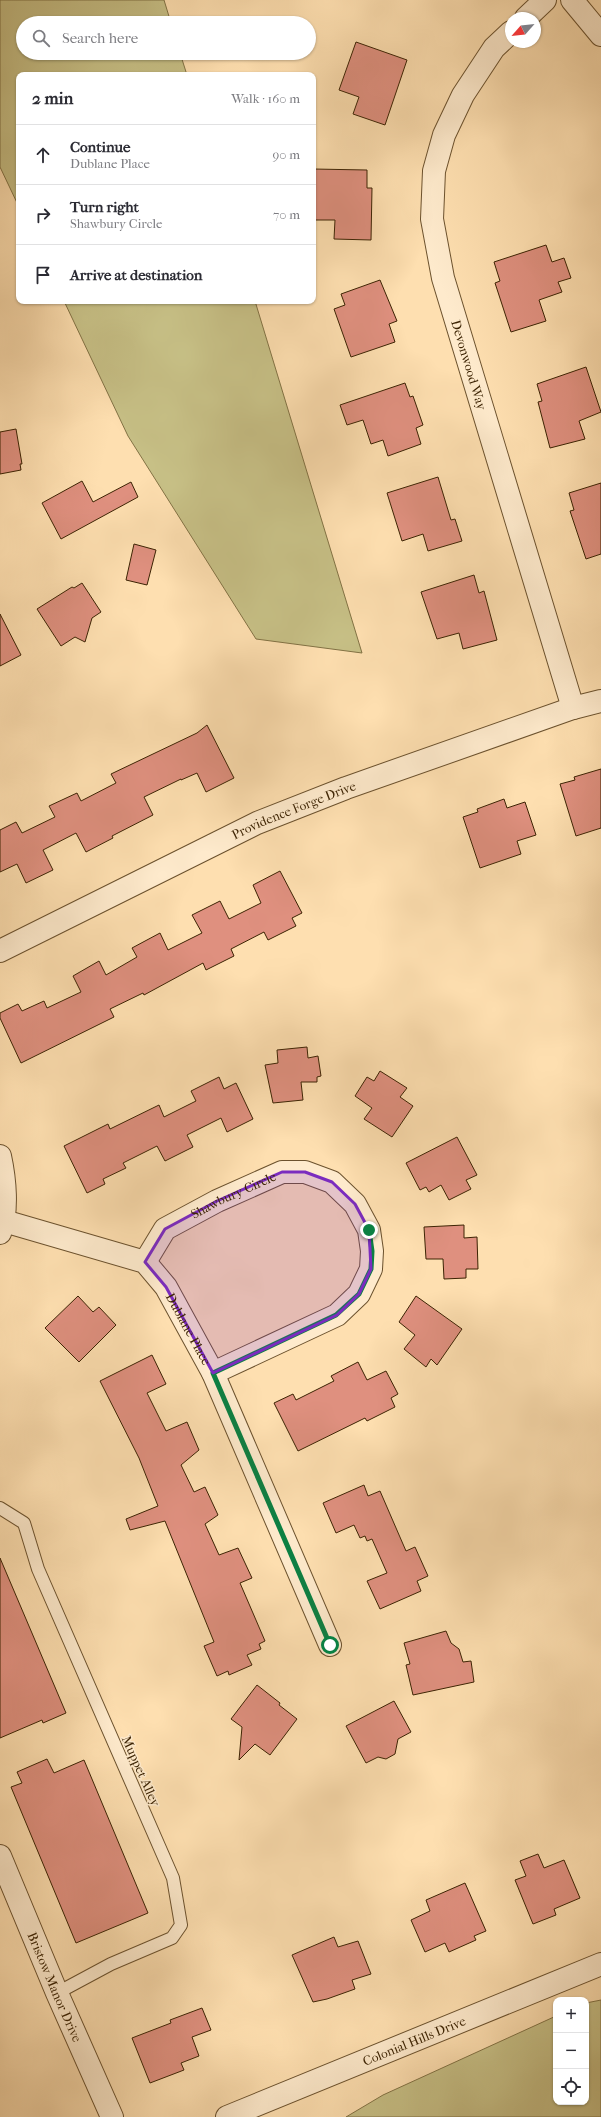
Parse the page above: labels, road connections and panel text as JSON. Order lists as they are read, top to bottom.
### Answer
{
  "streets": {
    "street": [
      "Devonwood Way",
      "Providence Forge Drive",
      "Shawbury Circle",
      "Dublane Place",
      "Bristow Manor Drive",
      "Colonial Hills Drive"
    ],
    "lane": ["Muppet Alley"]
  },
  "crossings": [
    ["Devonwood Way", "Providence Forge Drive"],
    ["Shawbury Circle", "Dublane Place"],
    ["Muppet Alley", "Bristow Manor Drive"]
  ],
  "north": "bottom left",
  "page": {
    "search": "Search here",
    "heading": ["2 min", "Walk · 160 m"],
    "list": [
      ["Continue", "Dublane Place", "90 m"],
      ["Turn right", "Shawbury Circle", "70 m"],
      "Arrive at destination"
    ],
    "map_buttons": ["+", "−"]
  }
}
